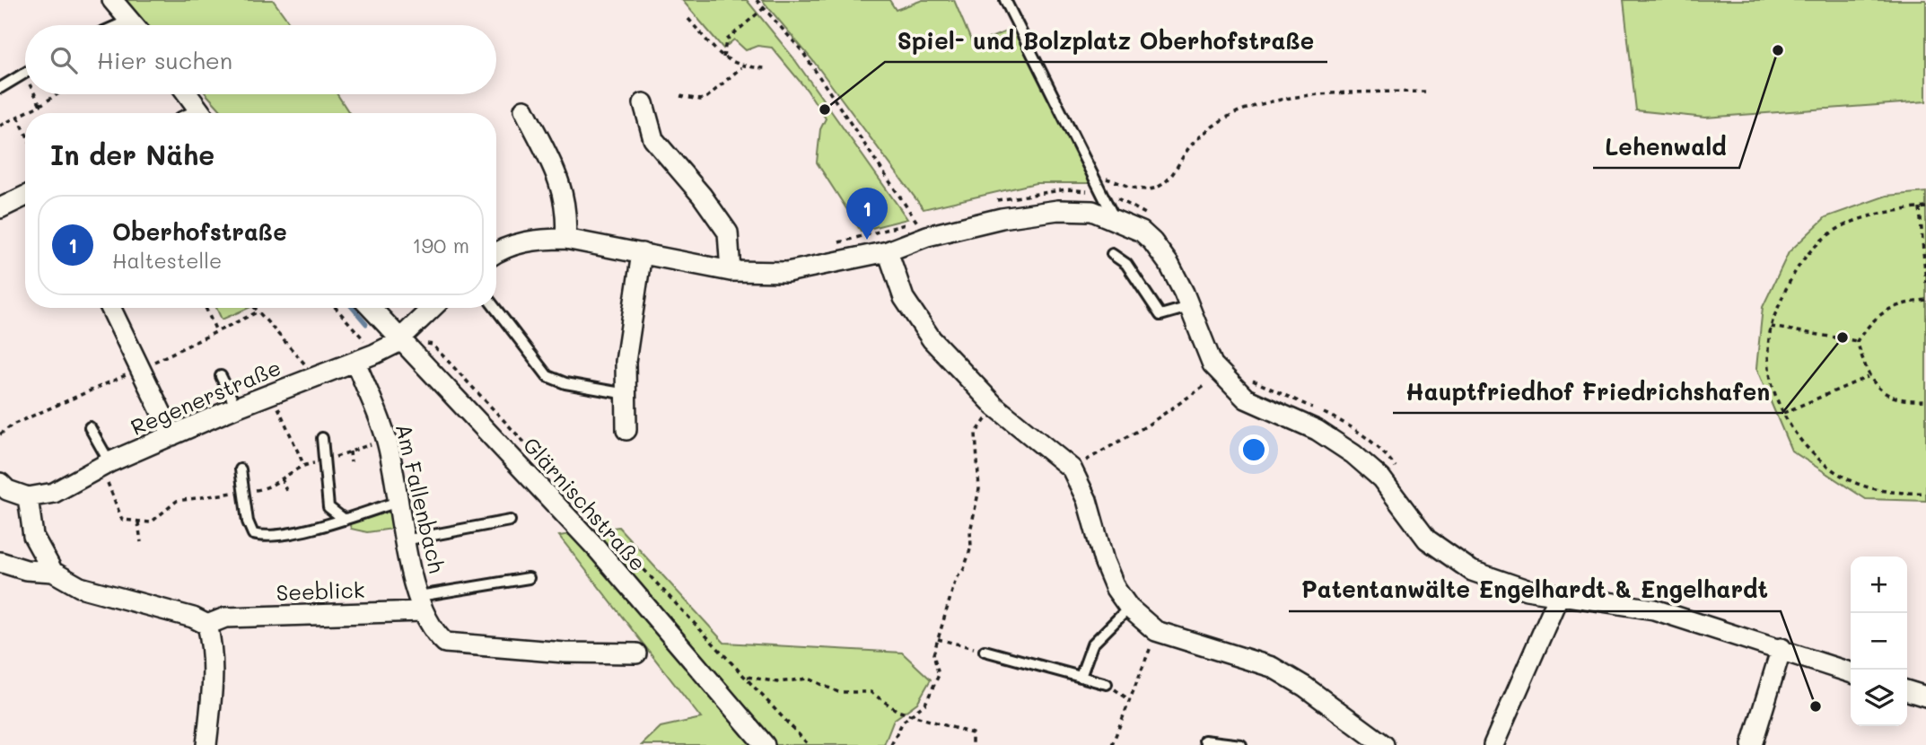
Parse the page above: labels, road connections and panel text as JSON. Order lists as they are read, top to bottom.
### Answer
{
  "streets": {
    "street": [
      "Regenerstraße",
      "Am Fallenbach",
      "Glärnischstraße",
      "Seeblick"
    ]
  },
  "crossings": [
    ["Regenerstraße", "Am Fallenbach"],
    ["Regenerstraße", "Glärnischstraße"],
    ["Am Fallenbach", "Seeblick"]
  ],
  "places": [
    "Lehenwald",
    "Spiel- und Bolzplatz Oberhofstraße",
    "Hauptfriedhof Friedrichshafen",
    "Patentanwälte Engelhardt & Engelhardt"
  ],
  "page": {
    "search": "Hier suchen",
    "heading": "In der Nähe",
    "pins": "1",
    "list": [
      {
        "mark": "1",
        "name": "Oberhofstraße",
        "note": "Haltestelle",
        "value": "190 m"
      }
    ],
    "map_buttons": ["+", "−"]
  }
}
